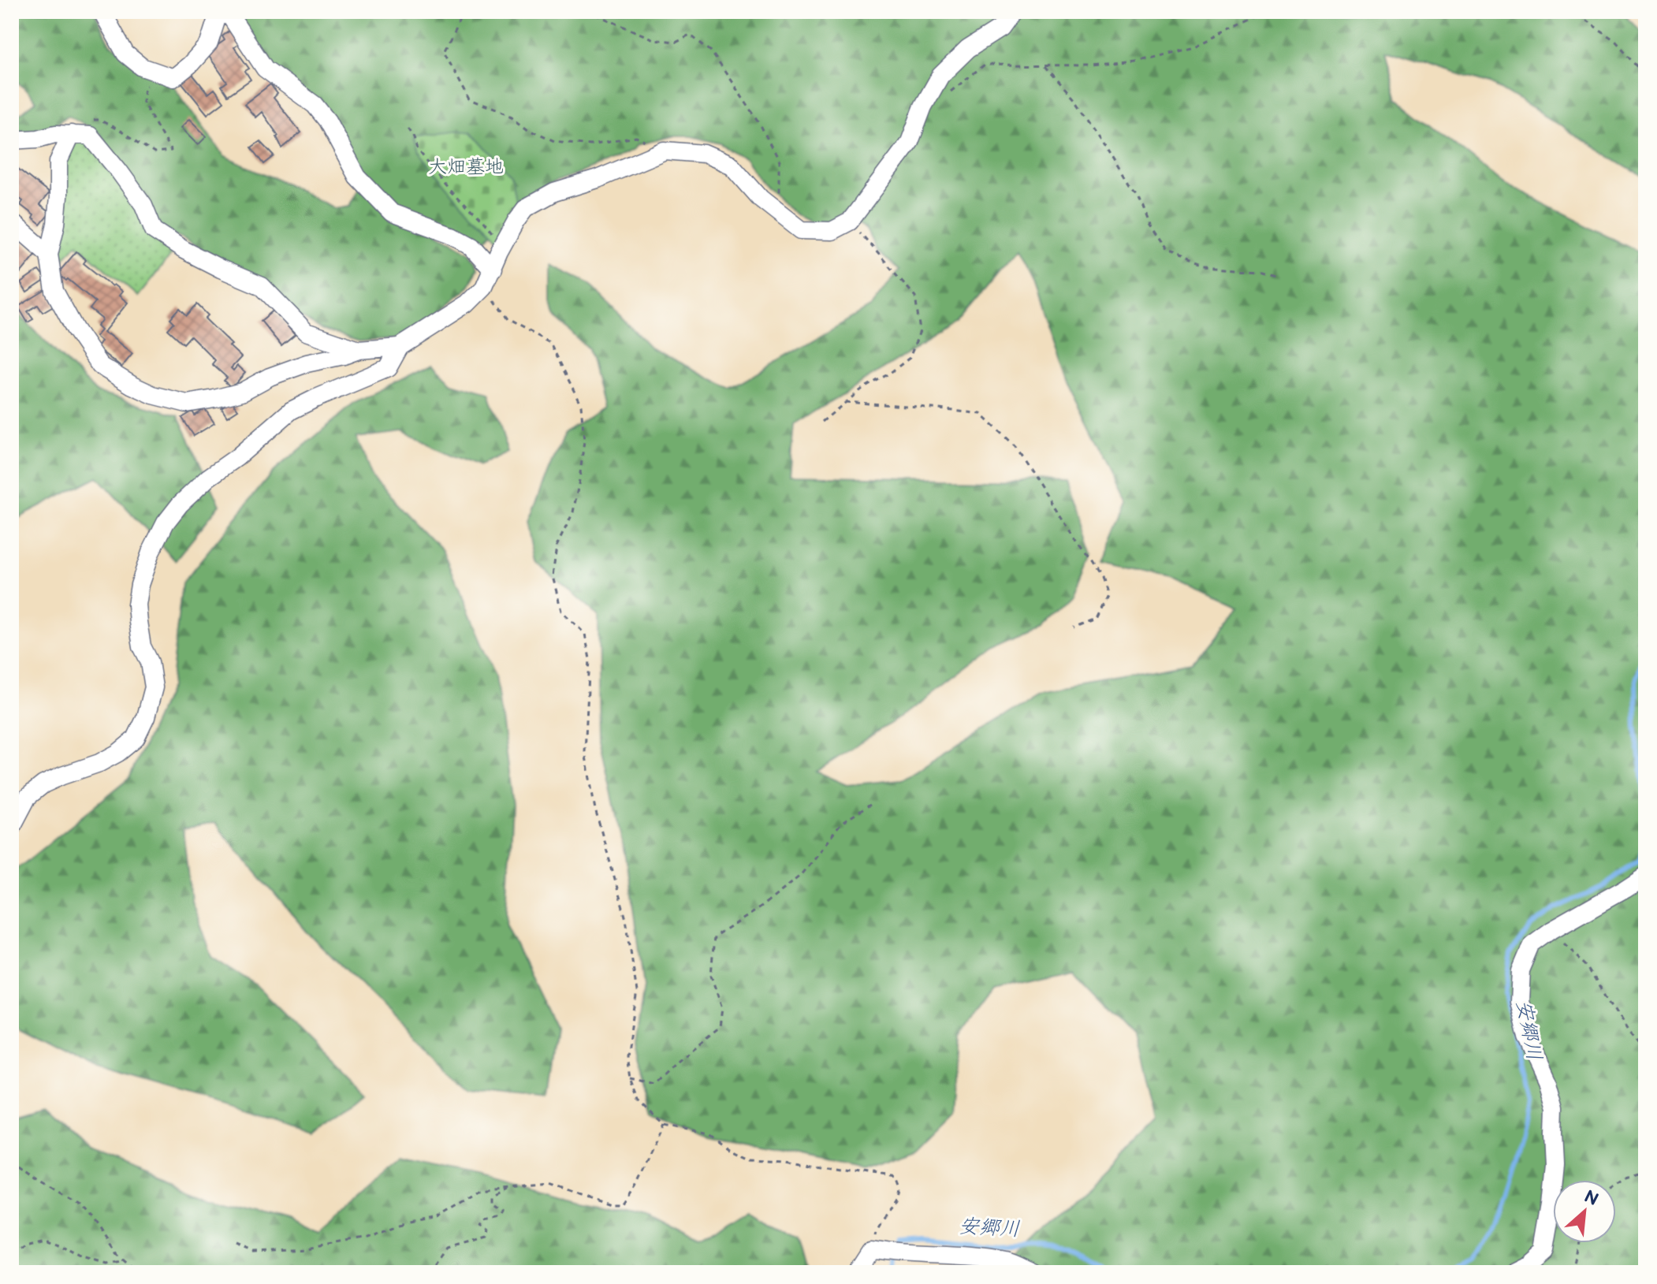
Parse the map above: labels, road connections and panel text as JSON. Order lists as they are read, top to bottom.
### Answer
{
  "water": ["安郷川"],
  "parks": ["大畑墓地"],
  "north": "top right"
}
